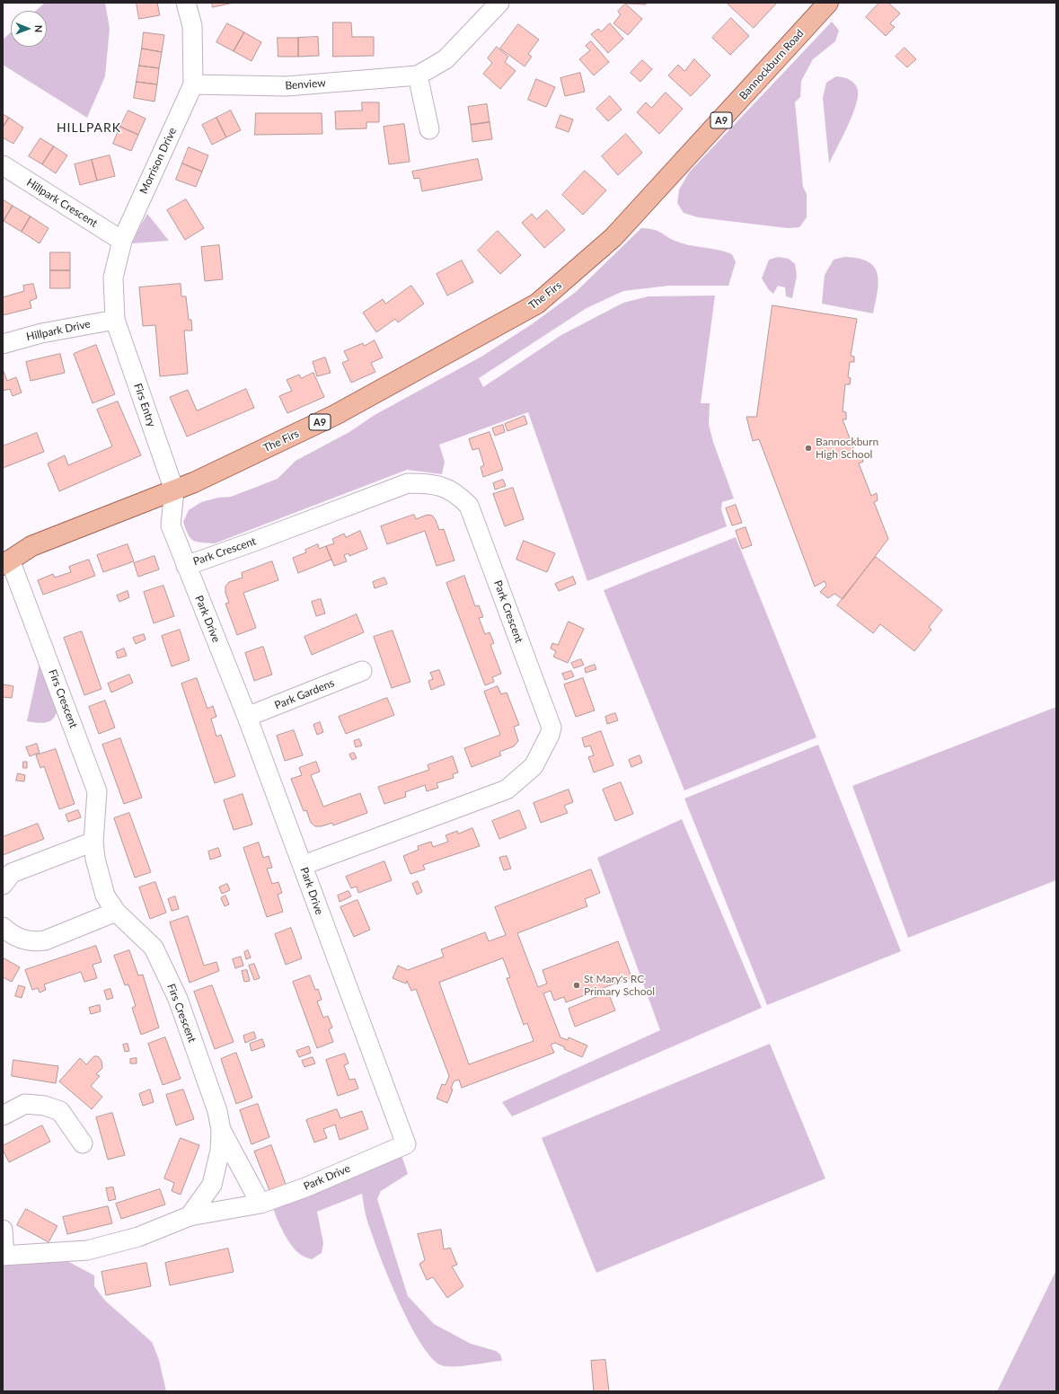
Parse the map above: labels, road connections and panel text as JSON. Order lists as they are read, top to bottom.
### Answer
{
  "streets": {
    "main road": ["Bannockburn Road", "A9", "The Firs"],
    "street": [
      "Benview",
      "Morrison Drive",
      "Hillpark Crescent",
      "Hillpark Drive",
      "Firs Entry",
      "Park Crescent",
      "Park Drive",
      "Park Gardens",
      "Firs Crescent"
    ]
  },
  "crossings": [
    ["Bannockburn Road", "The Firs"],
    ["Benview", "Morrison Drive"],
    ["Morrison Drive", "Hillpark Crescent"],
    ["Morrison Drive", "Hillpark Drive"],
    ["Morrison Drive", "Firs Entry"],
    ["The Firs", "Firs Entry"],
    ["The Firs", "Park Drive"],
    ["The Firs", "Firs Crescent"],
    ["Hillpark Drive", "Firs Entry"],
    ["Firs Entry", "Park Drive"],
    ["Park Crescent", "Park Drive"],
    ["Park Drive", "Park Gardens"],
    ["Park Drive", "Firs Crescent"]
  ],
  "districts": ["HILLPARK"],
  "places": ["Bannockburn High School", "St Mary's RC Primary School"],
  "north": "right"
}
